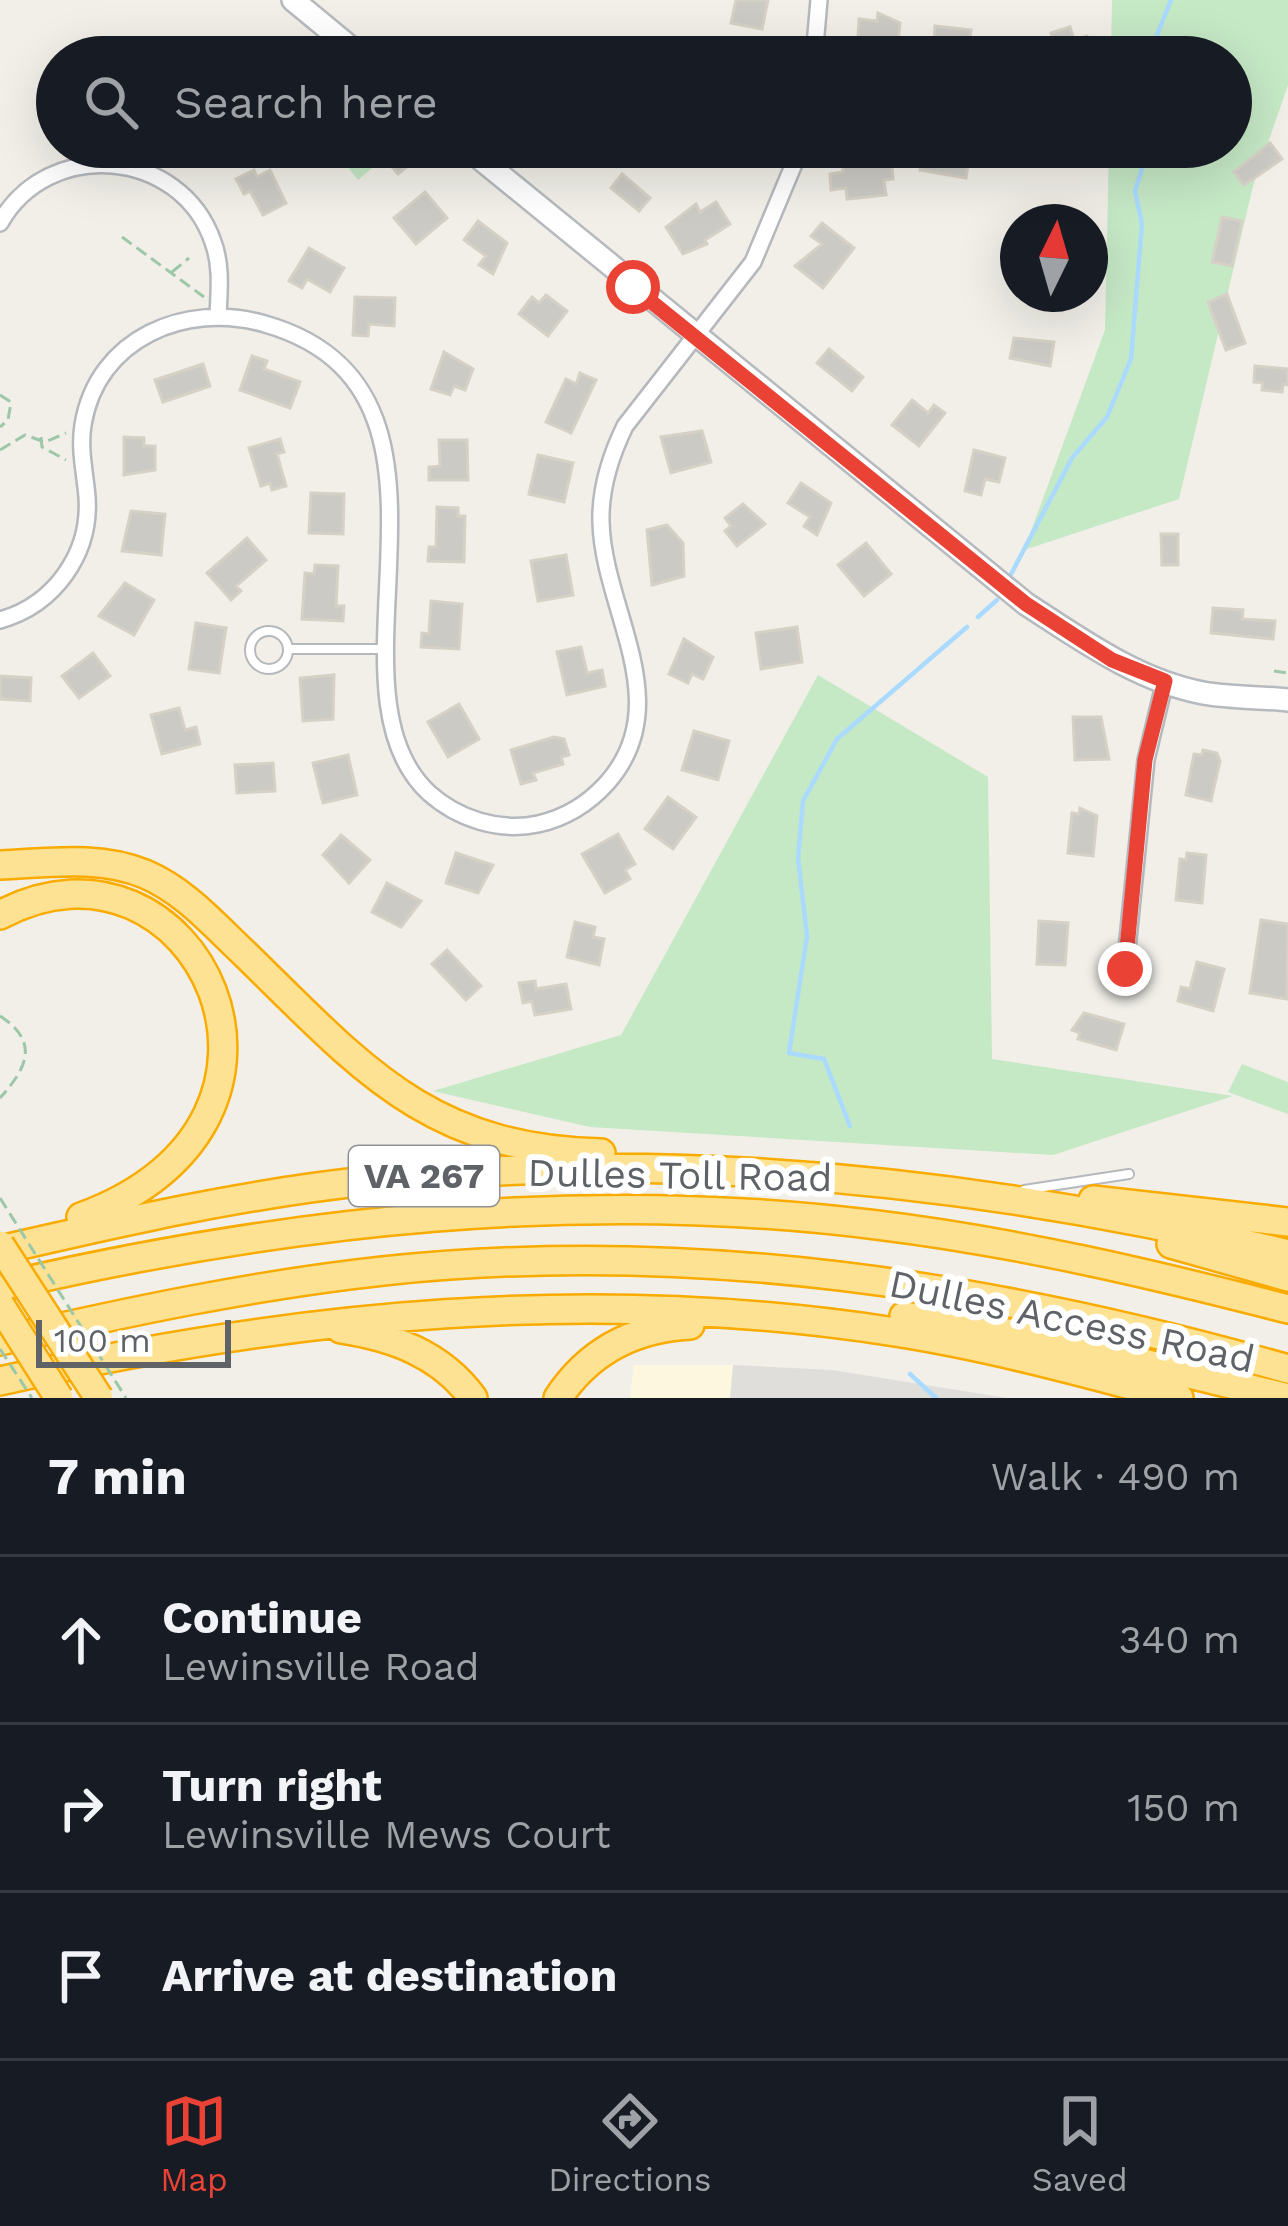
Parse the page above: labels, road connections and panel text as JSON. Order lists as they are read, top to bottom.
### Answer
{
  "streets": {
    "highway": ["Dulles Toll Road", "VA 267", "Dulles Access Road"]
  },
  "scale_bar": "100 m",
  "north": "top",
  "page": {
    "search": "Search here",
    "scale": "100 m",
    "heading": ["7 min", "Walk · 490 m"],
    "list": [
      ["Continue", "Lewinsville Road", "340 m"],
      ["Turn right", "Lewinsville Mews Court", "150 m"],
      "Arrive at destination"
    ],
    "nav": ["Map", "Directions", "Saved"]
  }
}
